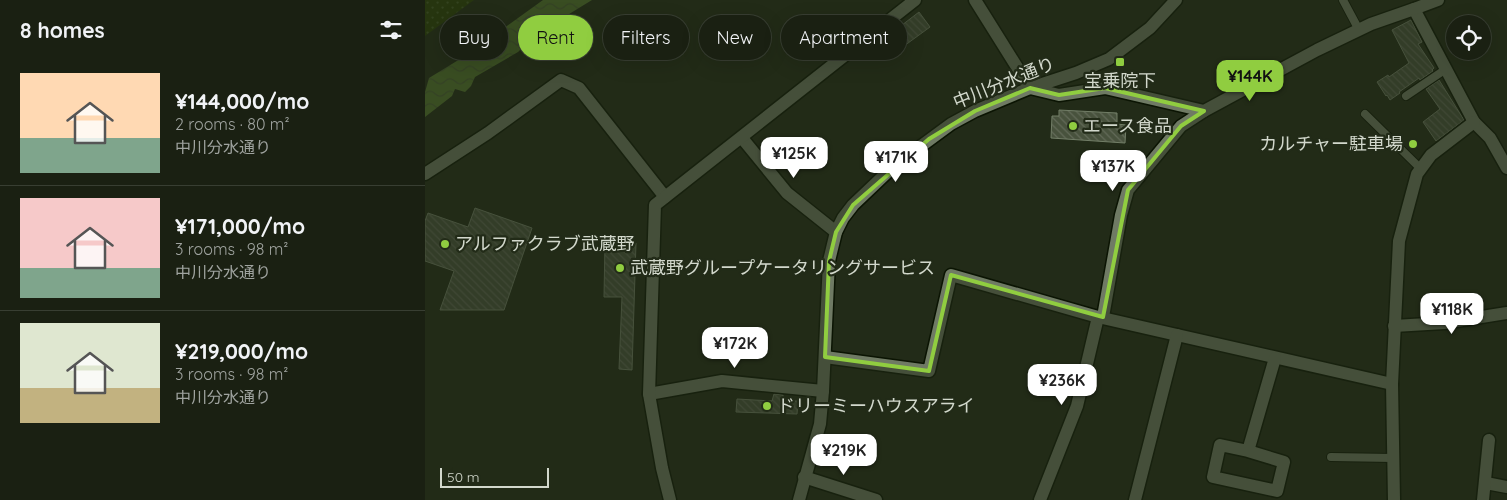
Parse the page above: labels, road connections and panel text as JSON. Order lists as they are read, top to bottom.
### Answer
{
  "streets": {
    "street": ["中川分水通り"]
  },
  "places": {
    "transit": ["宝乗院下"],
    "other": [
      "エース食品",
      "カルチャー駐車場",
      "アルファクラブ武蔵野",
      "武蔵野グループケータリングサービス",
      "ドリーミーハウスアライ"
    ]
  },
  "scale_bar": "50 m",
  "page": {
    "heading": "8 homes",
    "chip": [
      "Buy",
      "Rent",
      "Filters",
      "New",
      "Apartment"
    ],
    "list": [
      {
        "name": "¥144,000/mo",
        "note": "2 rooms · 80 m² · 中川分水通り"
      },
      {
        "name": "¥171,000/mo",
        "note": "3 rooms · 98 m² · 中川分水通り"
      },
      {
        "name": "¥219,000/mo",
        "note": "3 rooms · 98 m² · 中川分水通り"
      }
    ],
    "price": [
      "¥144K",
      "¥125K",
      "¥171K",
      "¥137K",
      "¥118K",
      "¥172K",
      "¥236K",
      "¥219K"
    ],
    "scale": "50 m"
  }
}
